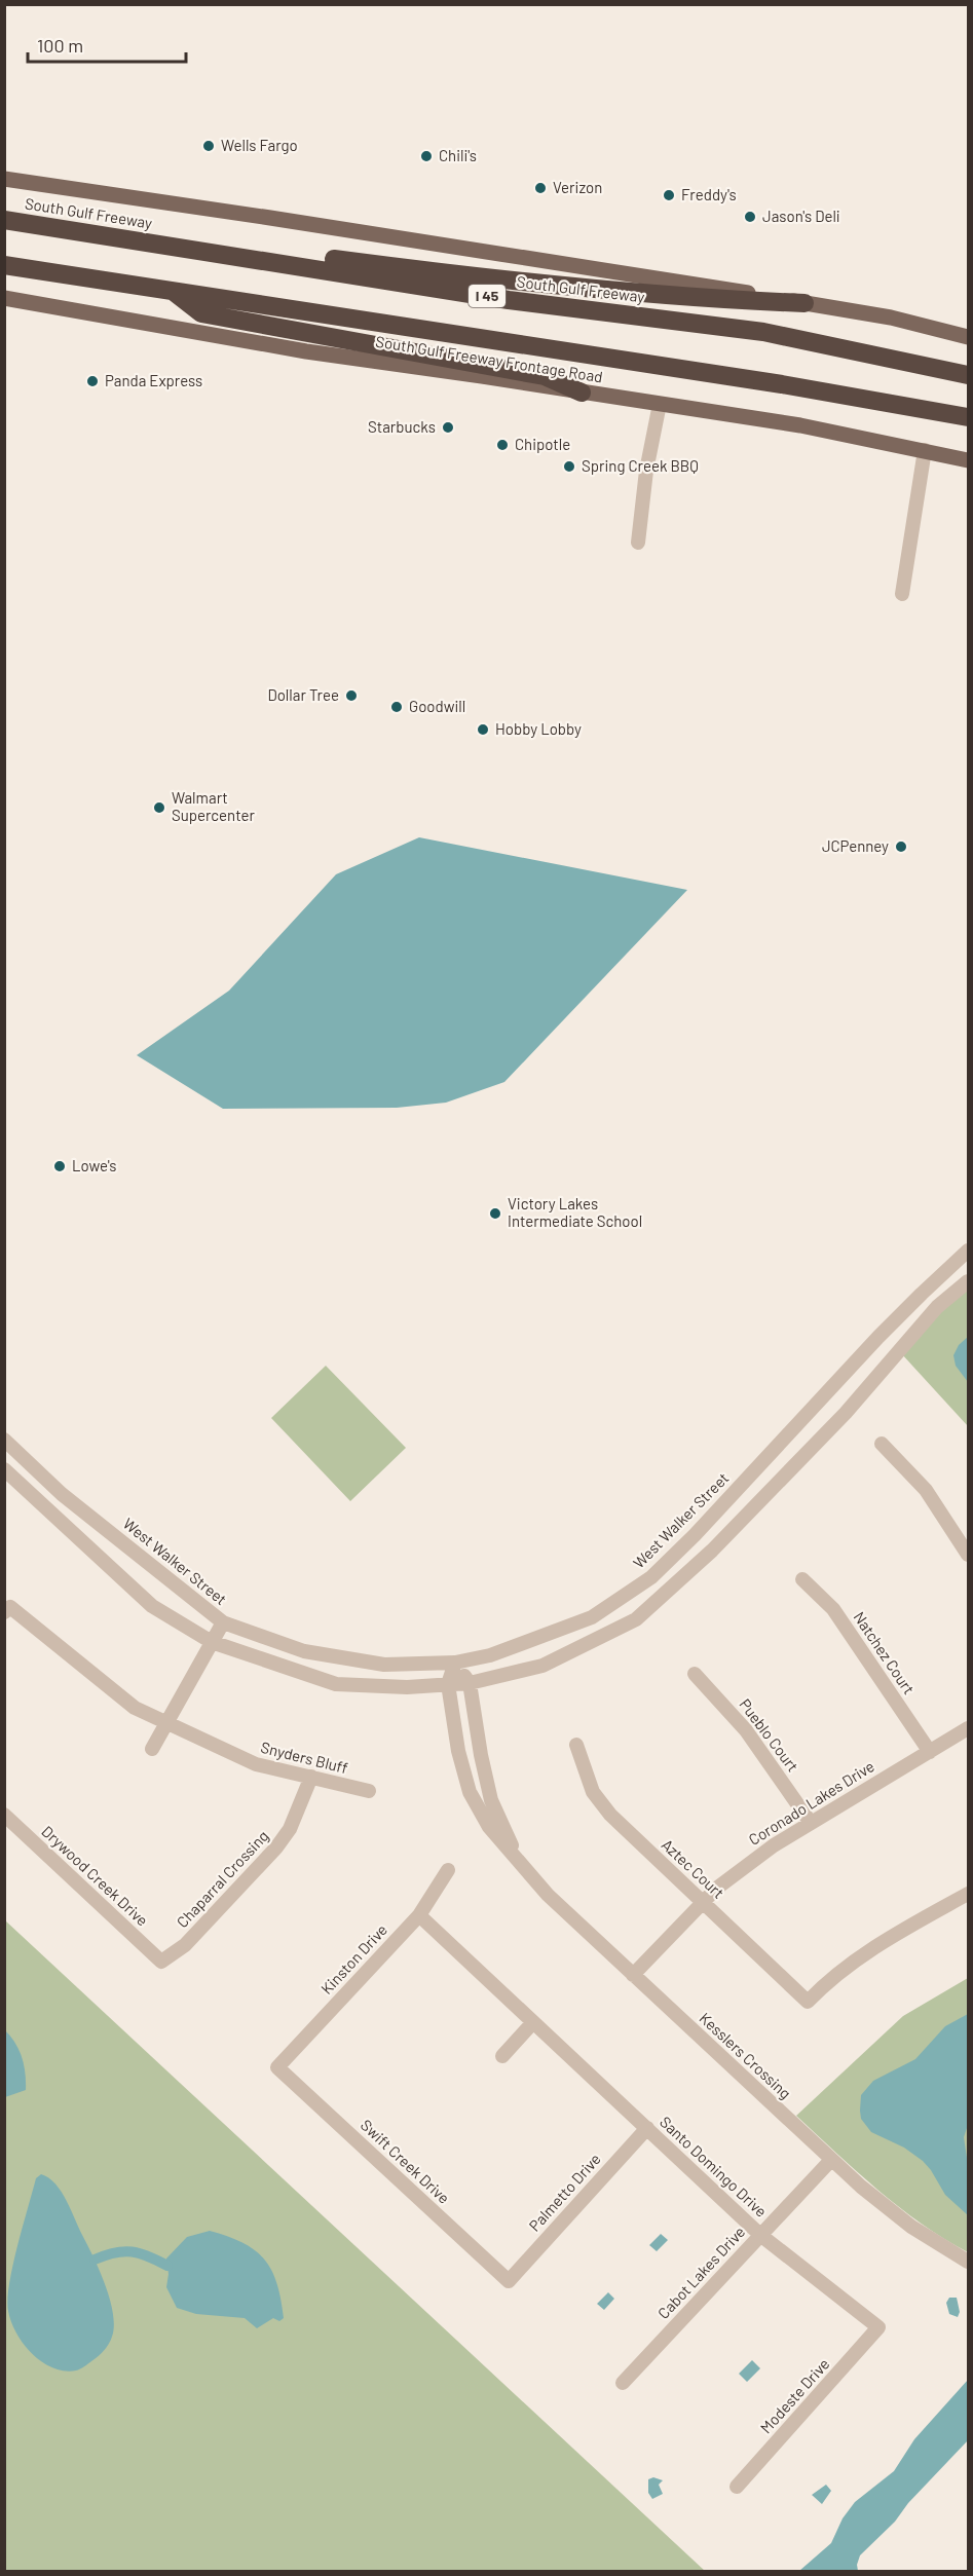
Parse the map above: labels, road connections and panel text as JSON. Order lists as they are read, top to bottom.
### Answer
{
  "streets": {
    "highway": ["South Gulf Freeway", "I 45"],
    "main road": ["South Gulf Freeway Frontage Road"],
    "street": [
      "West Walker Street",
      "Natchez Court",
      "Pueblo Court",
      "Snyders Bluff",
      "Coronado Lakes Drive",
      "Aztec Court",
      "Drywood Creek Drive",
      "Chaparral Crossing",
      "Kinston Drive",
      "Kesslers Crossing",
      "Swift Creek Drive",
      "Santo Domingo Drive",
      "Palmetto Drive",
      "Cabot Lakes Drive",
      "Modeste Drive"
    ]
  },
  "crossings": [
    ["West Walker Street", "Kesslers Crossing"],
    ["Natchez Court", "Coronado Lakes Drive"],
    ["Pueblo Court", "Coronado Lakes Drive"],
    ["Snyders Bluff", "Chaparral Crossing"],
    ["Coronado Lakes Drive", "Aztec Court"],
    ["Coronado Lakes Drive", "Kesslers Crossing"],
    ["Drywood Creek Drive", "Chaparral Crossing"],
    ["Kinston Drive", "Swift Creek Drive"],
    ["Kinston Drive", "Santo Domingo Drive"],
    ["Kesslers Crossing", "Cabot Lakes Drive"],
    ["Swift Creek Drive", "Palmetto Drive"],
    ["Santo Domingo Drive", "Palmetto Drive"],
    ["Santo Domingo Drive", "Cabot Lakes Drive"],
    ["Santo Domingo Drive", "Modeste Drive"]
  ],
  "places": [
    "Wells Fargo",
    "Chili's",
    "Verizon",
    "Freddy's",
    "Jason's Deli",
    "Panda Express",
    "Starbucks",
    "Chipotle",
    "Spring Creek BBQ",
    "Dollar Tree",
    "Goodwill",
    "Hobby Lobby",
    "Walmart Supercenter",
    "JCPenney",
    "Lowe's",
    "Victory Lakes Intermediate School"
  ],
  "scale_bar": "100 m"
}
